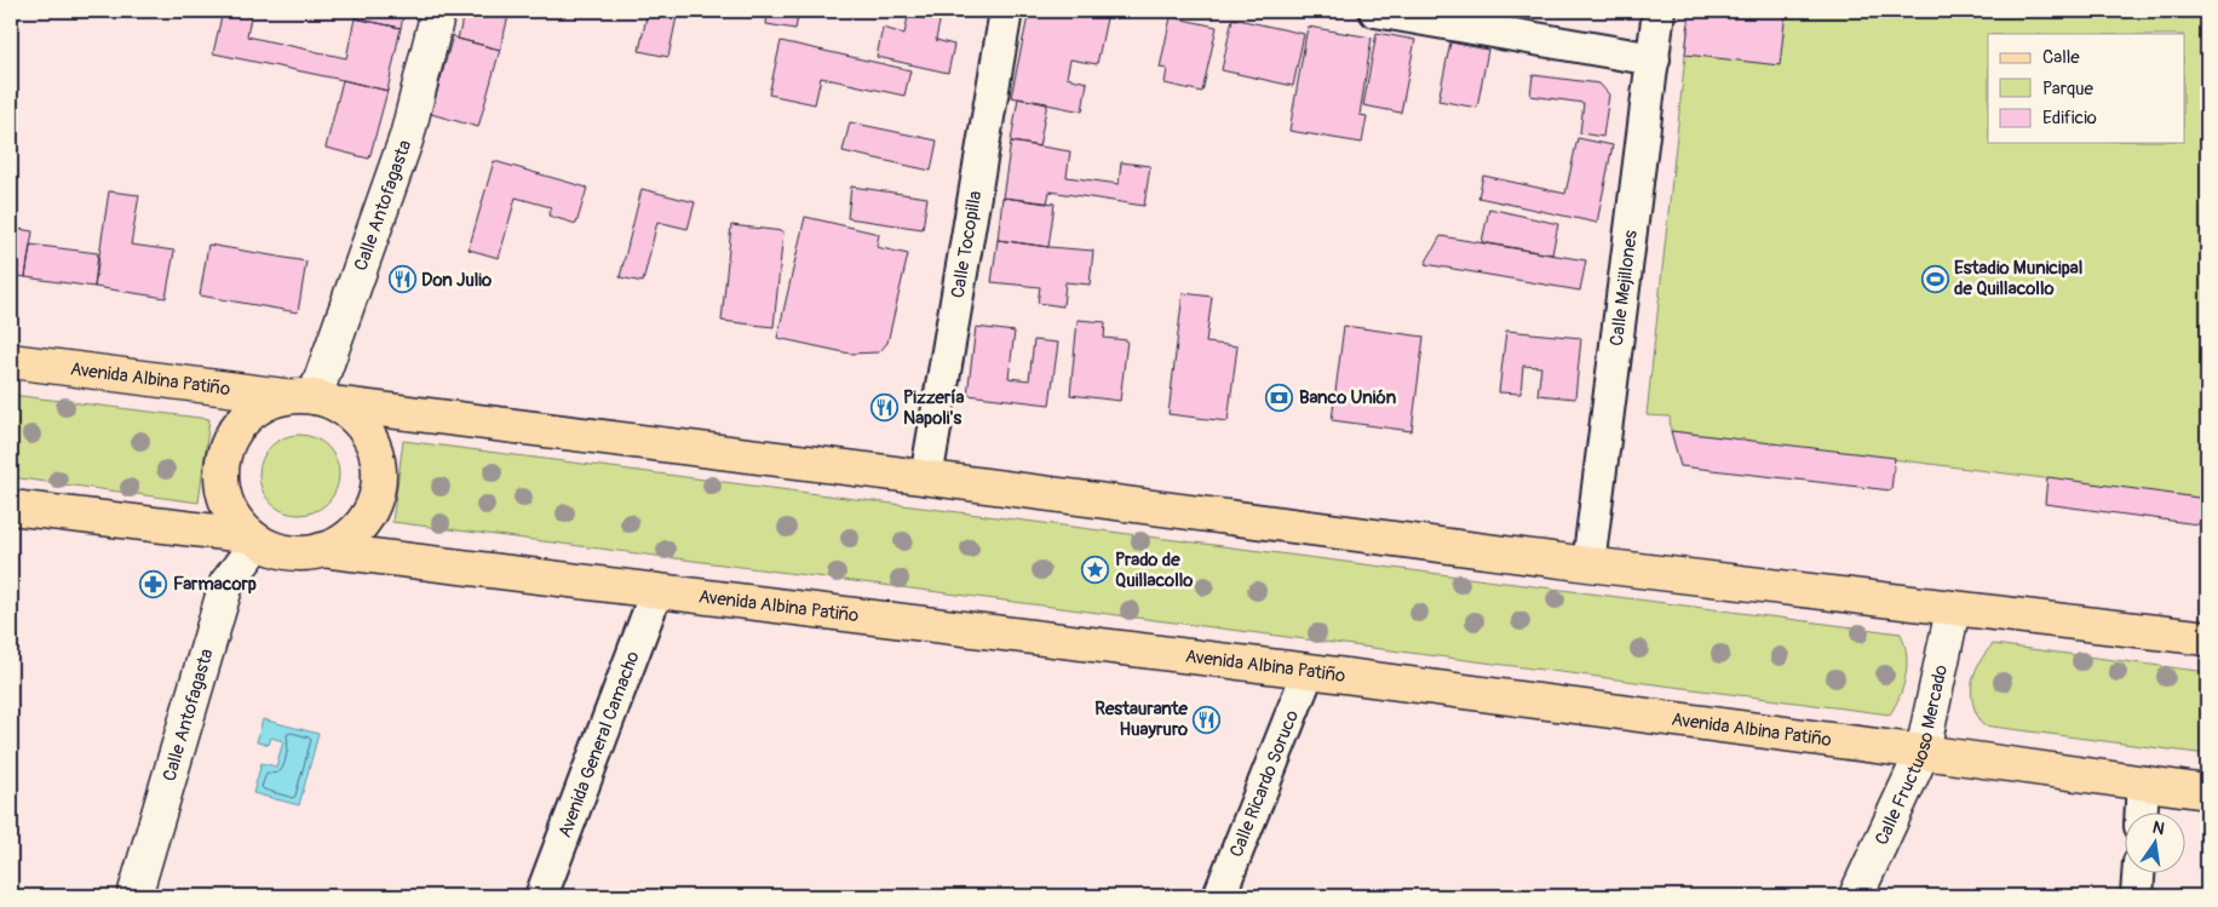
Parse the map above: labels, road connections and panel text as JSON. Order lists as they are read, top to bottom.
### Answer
{
  "streets": {
    "main road": ["Calle Antofagasta", "Avenida Albina Patiño", "Calle Fructuoso Mercado"],
    "street": [
      "Calle Tocopilla",
      "Calle Mejillones",
      "Avenida General Camacho",
      "Calle Ricardo Soruco"
    ]
  },
  "crossings": [
    ["Calle Antofagasta", "Avenida Albina Patiño"],
    ["Calle Tocopilla", "Avenida Albina Patiño"],
    ["Calle Mejillones", "Avenida Albina Patiño"],
    ["Avenida Albina Patiño", "Avenida General Camacho"],
    ["Avenida Albina Patiño", "Calle Fructuoso Mercado"],
    ["Avenida Albina Patiño", "Calle Ricardo Soruco"]
  ],
  "places": {
    "sports": ["Estadio Municipal de Quillacollo"],
    "restaurant": ["Don Julio", "Pizzería Napoli's", "Restaurante Huayruro"],
    "bank": ["Banco Unión"],
    "place": ["Prado de Quillacollo"],
    "pharmacy": ["Farmacorp"]
  },
  "legend": ["Calle", "Parque", "Edificio"],
  "north": "top"
}
